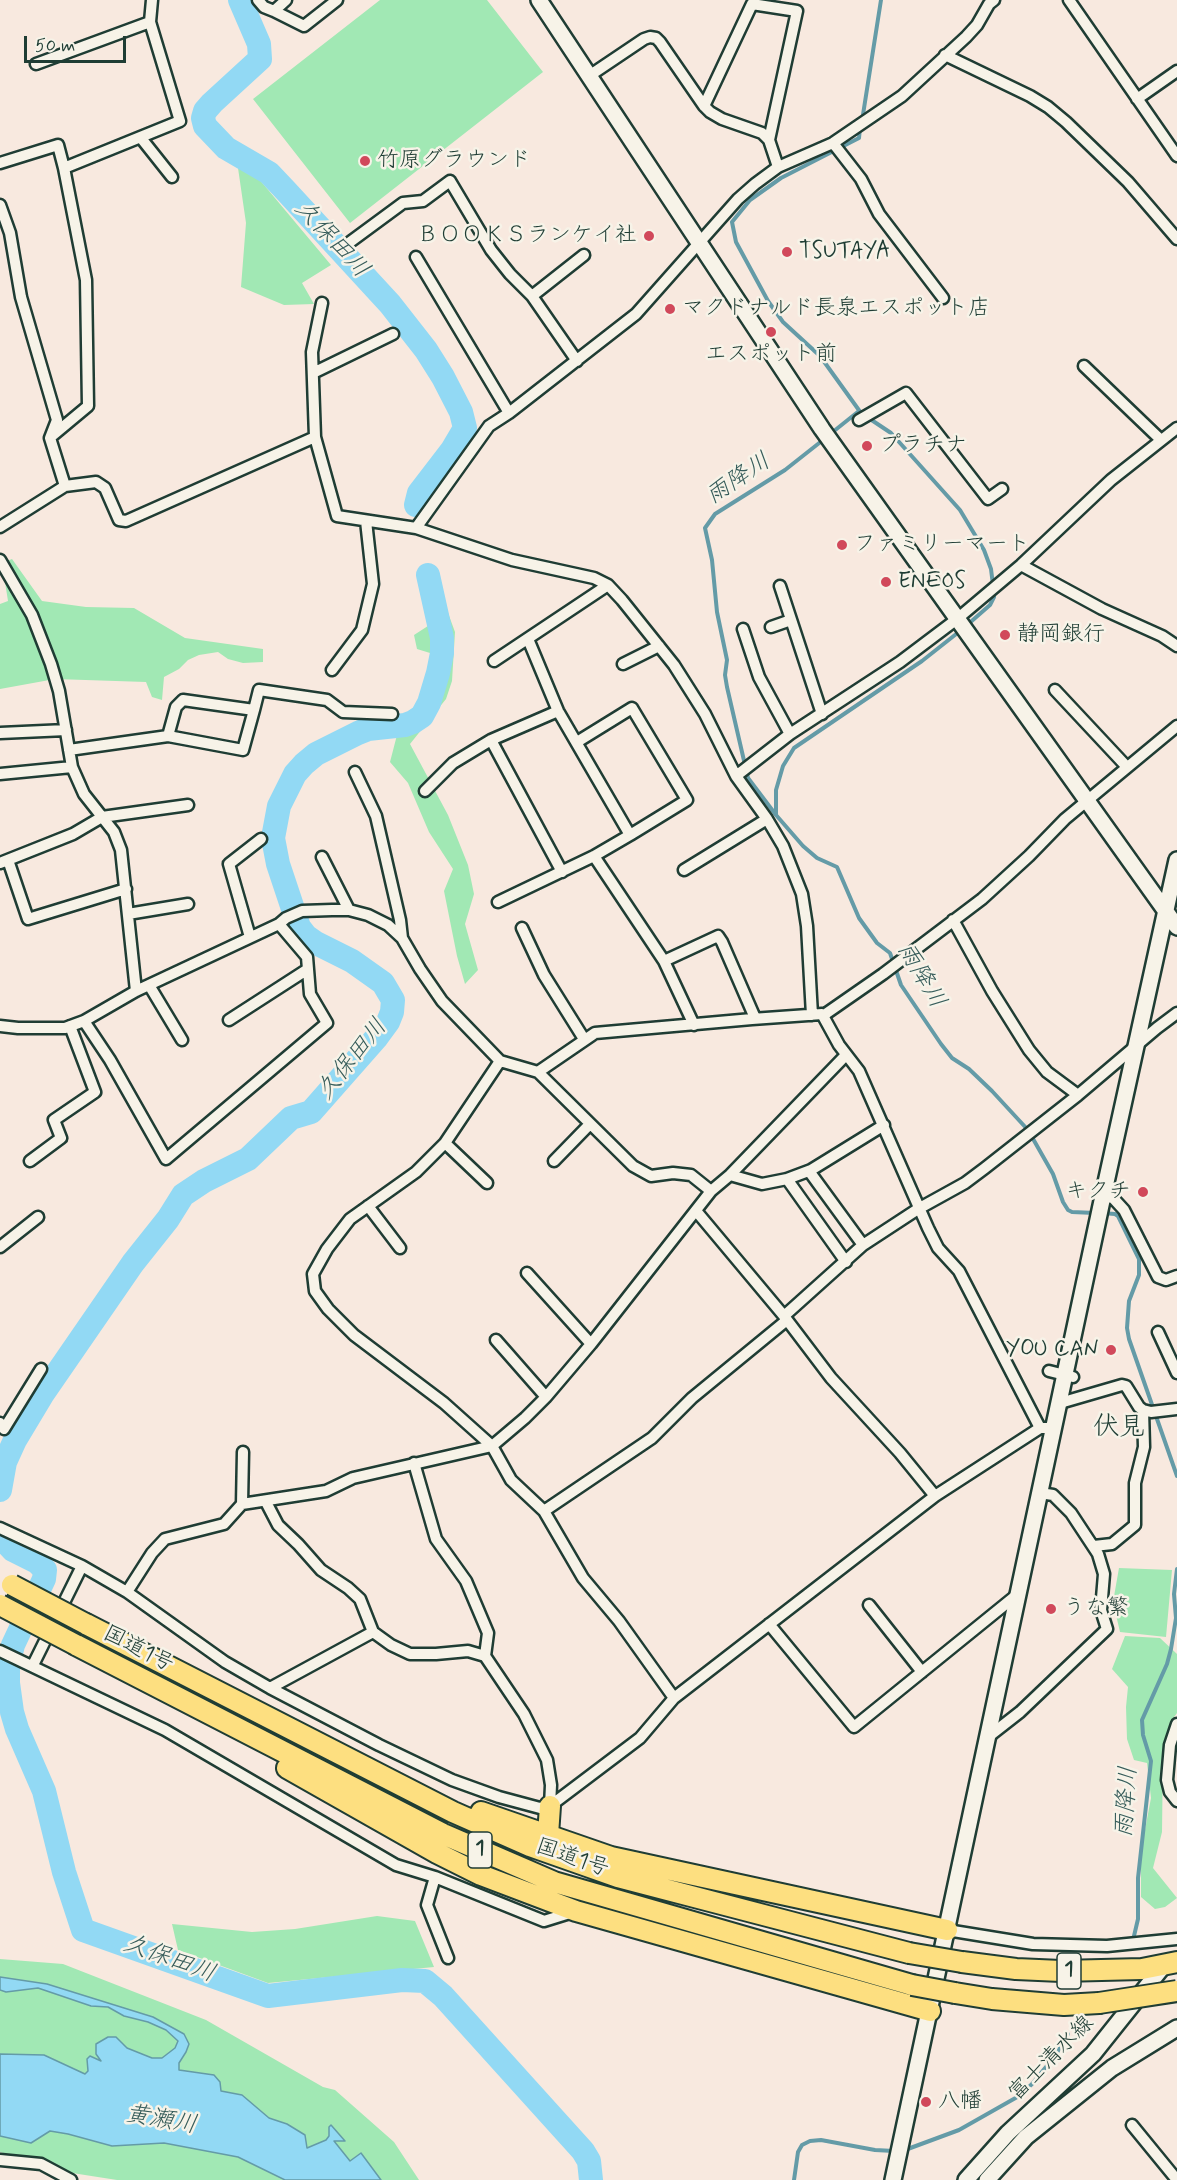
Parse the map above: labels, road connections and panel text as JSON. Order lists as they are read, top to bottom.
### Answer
{
  "streets": {
    "highway": ["国道1号", "1"],
    "street": ["富士清水線"]
  },
  "crossings": [
    ["国道1号", "富士清水線"]
  ],
  "districts": ["伏見"],
  "water": ["久保田川", "雨降川", "黄瀬川"],
  "places": [
    "竹原グラウンド",
    "ＢＯＯＫＳランケイ社",
    "TSUTAYA",
    "マクドナルド長泉エスポット店",
    "エスポット前",
    "プラチナ",
    "ファミリーマート",
    "ENEOS",
    "静岡銀行",
    "キクチ",
    "YOU CAN",
    "うな繁",
    "八幡"
  ],
  "scale_bar": "50 m"
}
